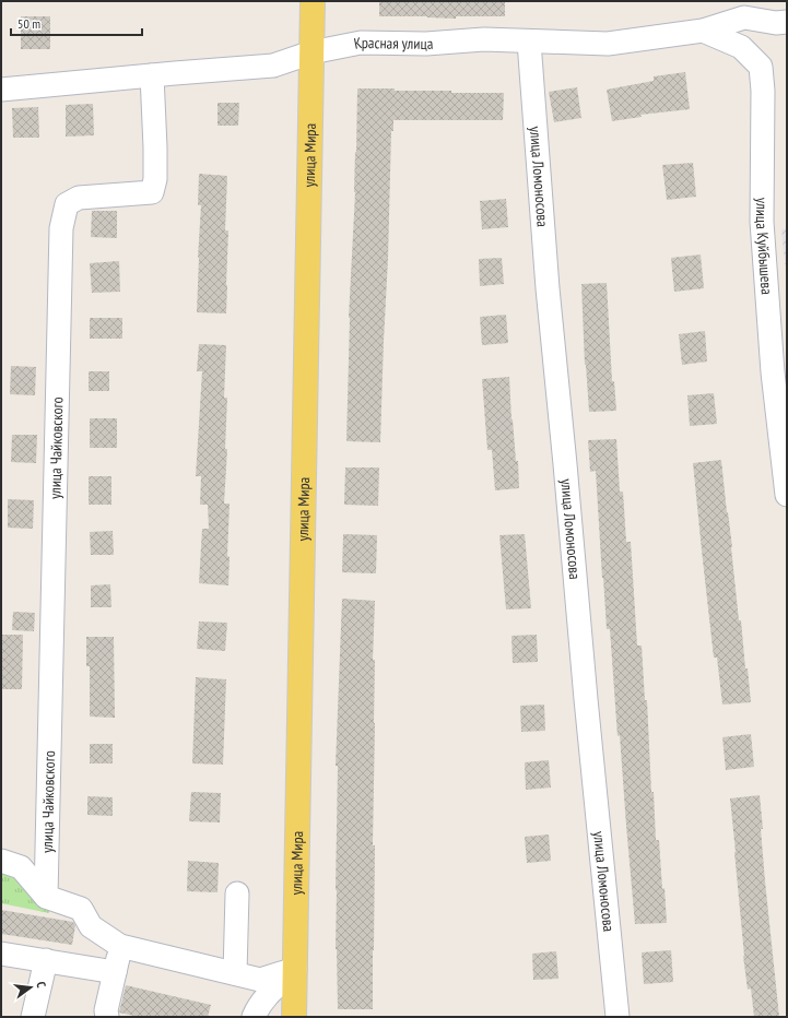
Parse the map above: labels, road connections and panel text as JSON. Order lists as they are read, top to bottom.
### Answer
{
  "streets": {
    "main road": ["улица Мира"],
    "street": [
      "Красная улица",
      "улица Ломоносова",
      "улица Куйбышева",
      "улица Чайковского"
    ]
  },
  "crossings": [
    ["Красная улица", "улица Мира"],
    ["Красная улица", "улица Ломоносова"],
    ["Красная улица", "улица Куйбышева"],
    ["Красная улица", "улица Чайковского"]
  ],
  "scale_bar": "50 m",
  "north": "right"
}
